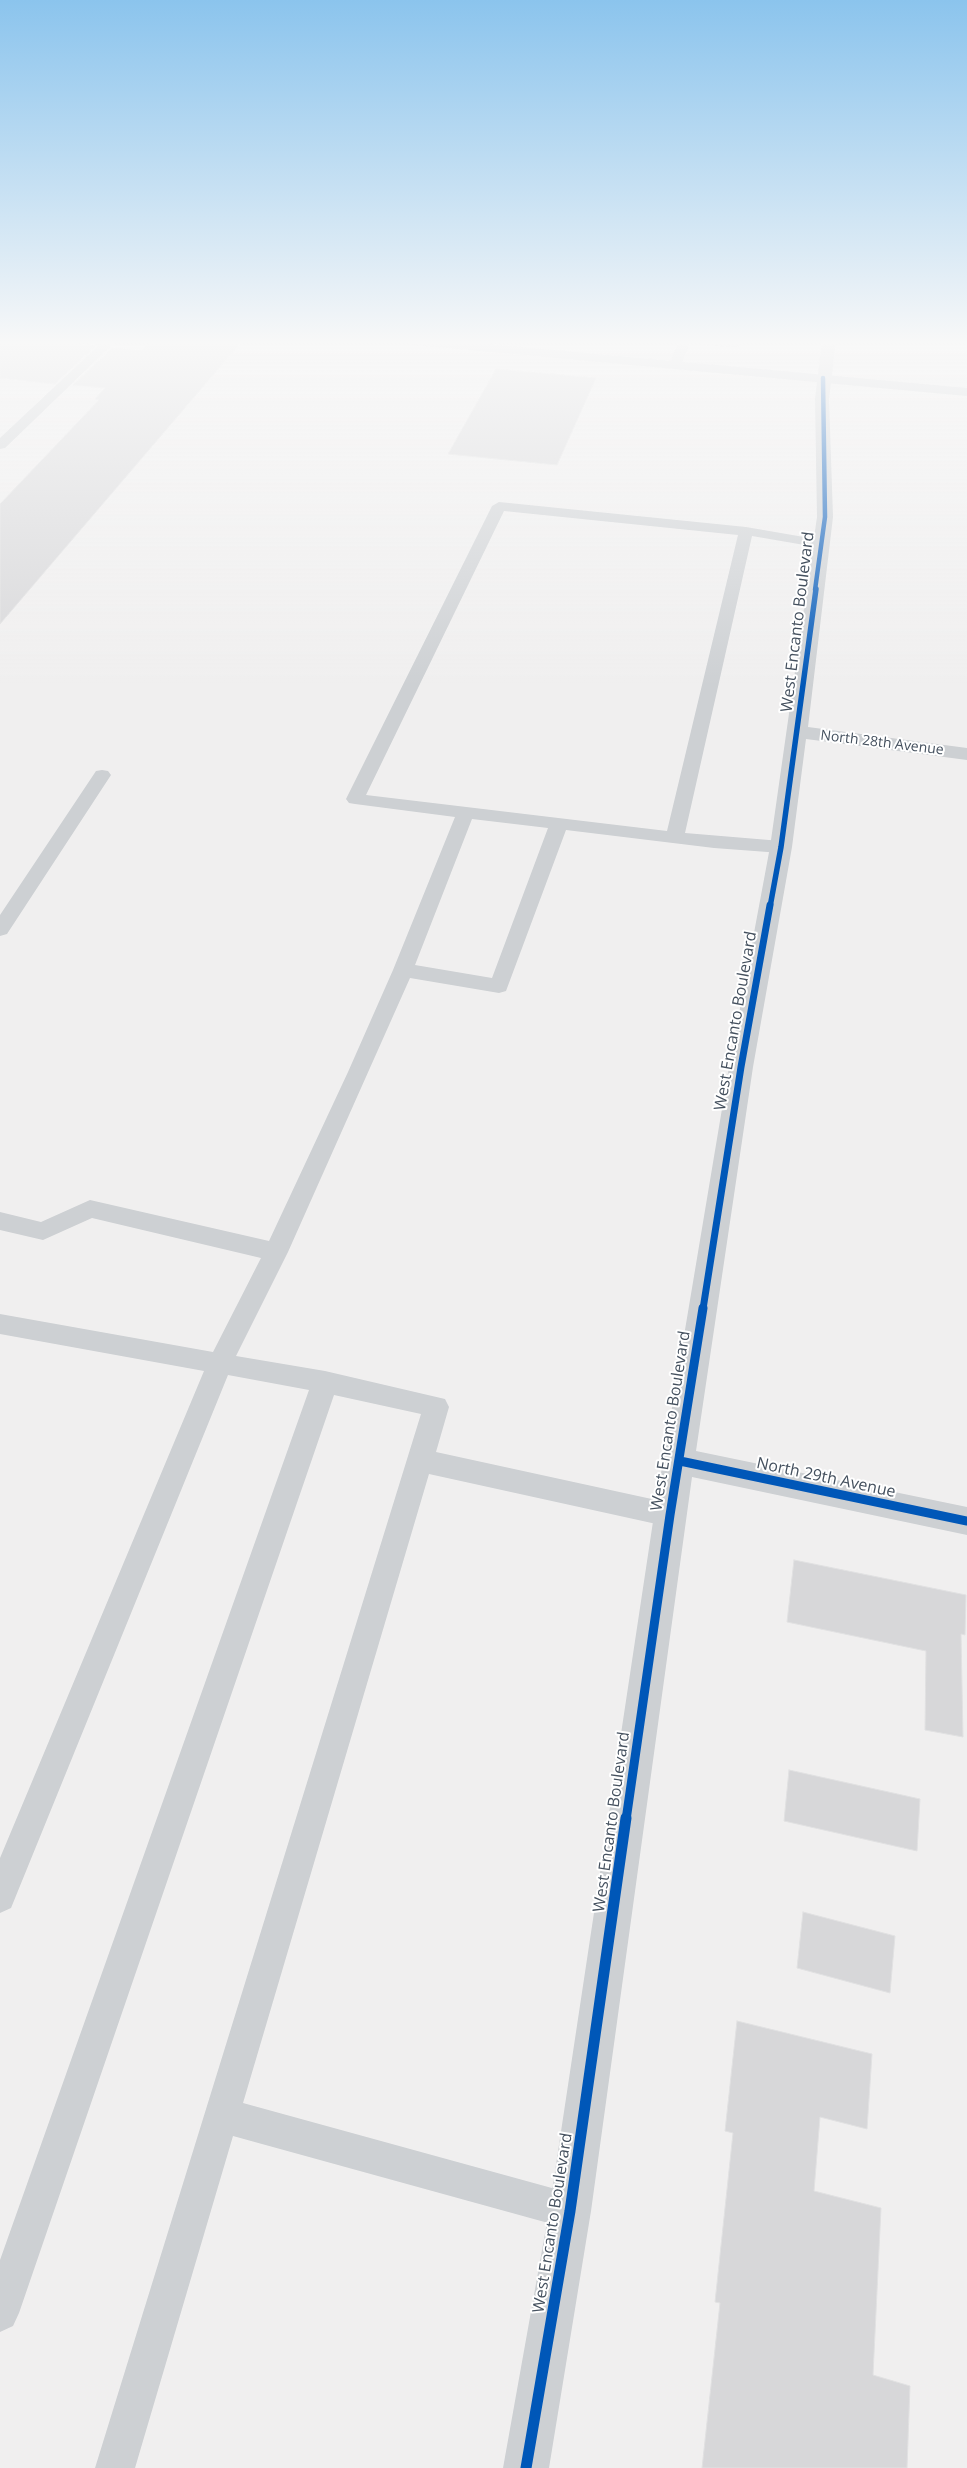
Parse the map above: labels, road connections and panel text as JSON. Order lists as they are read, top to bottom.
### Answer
{
  "streets": {
    "street": ["West Encanto Boulevard", "North 28th Avenue", "North 29th Avenue"]
  },
  "crossings": [
    ["West Encanto Boulevard", "North 28th Avenue"],
    ["West Encanto Boulevard", "North 29th Avenue"]
  ]
}
